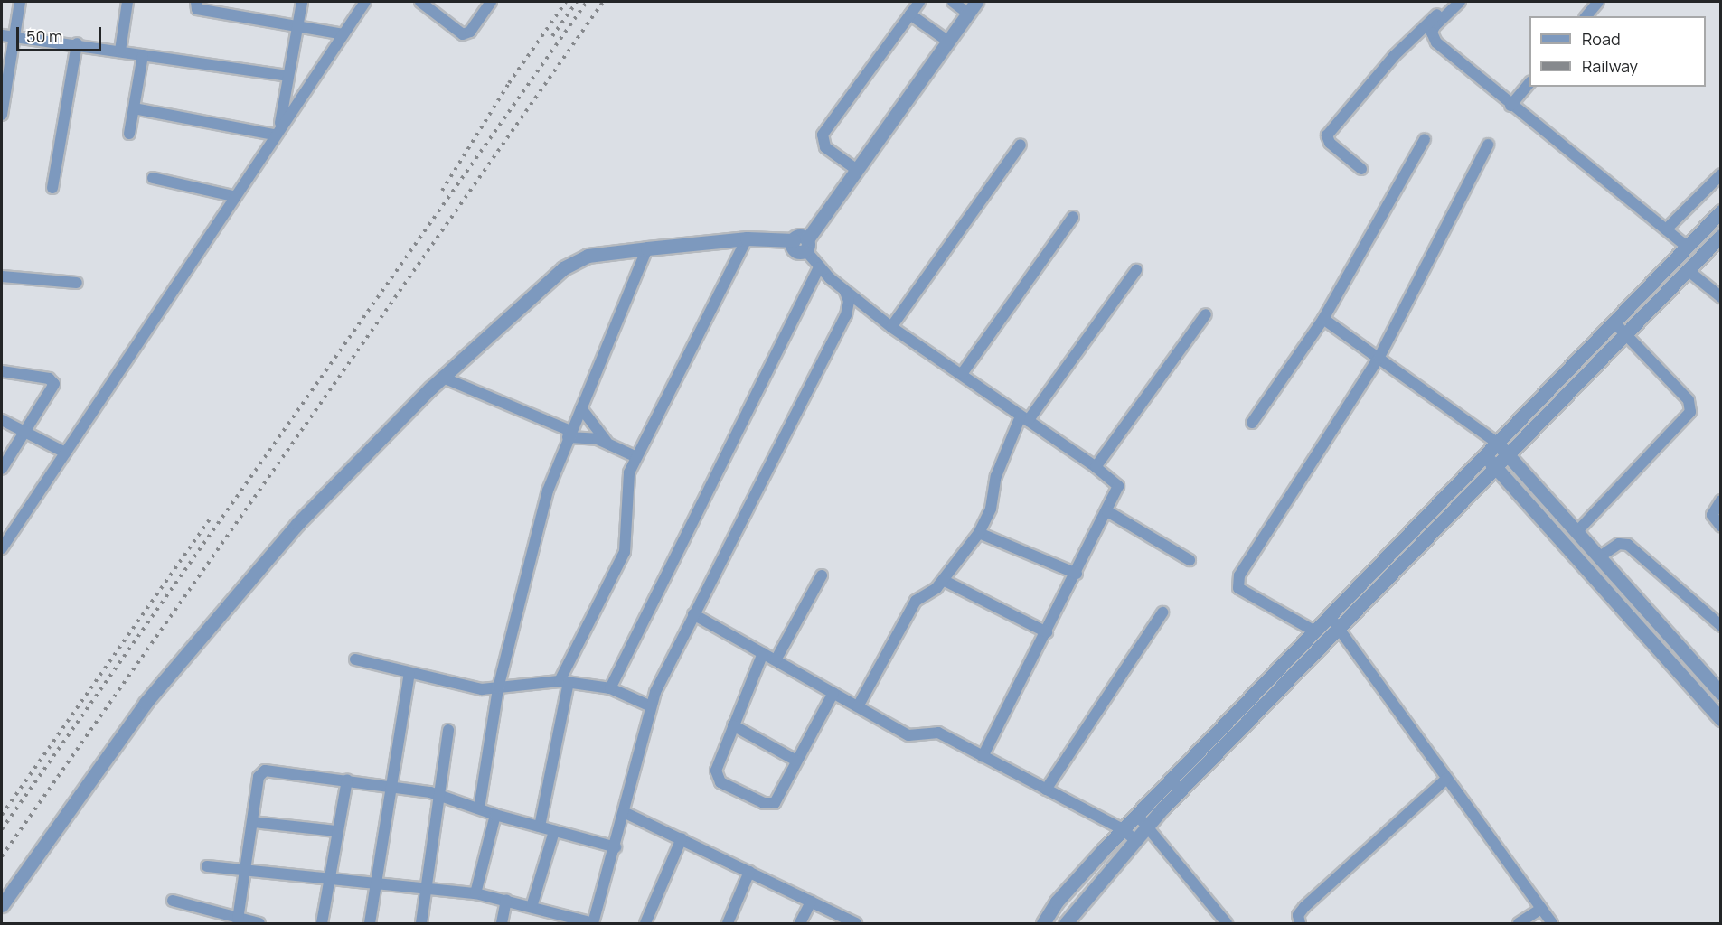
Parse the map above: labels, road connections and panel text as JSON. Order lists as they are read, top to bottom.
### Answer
{
  "legend": ["Road", "Railway"],
  "scale_bar": "50 m"
}
